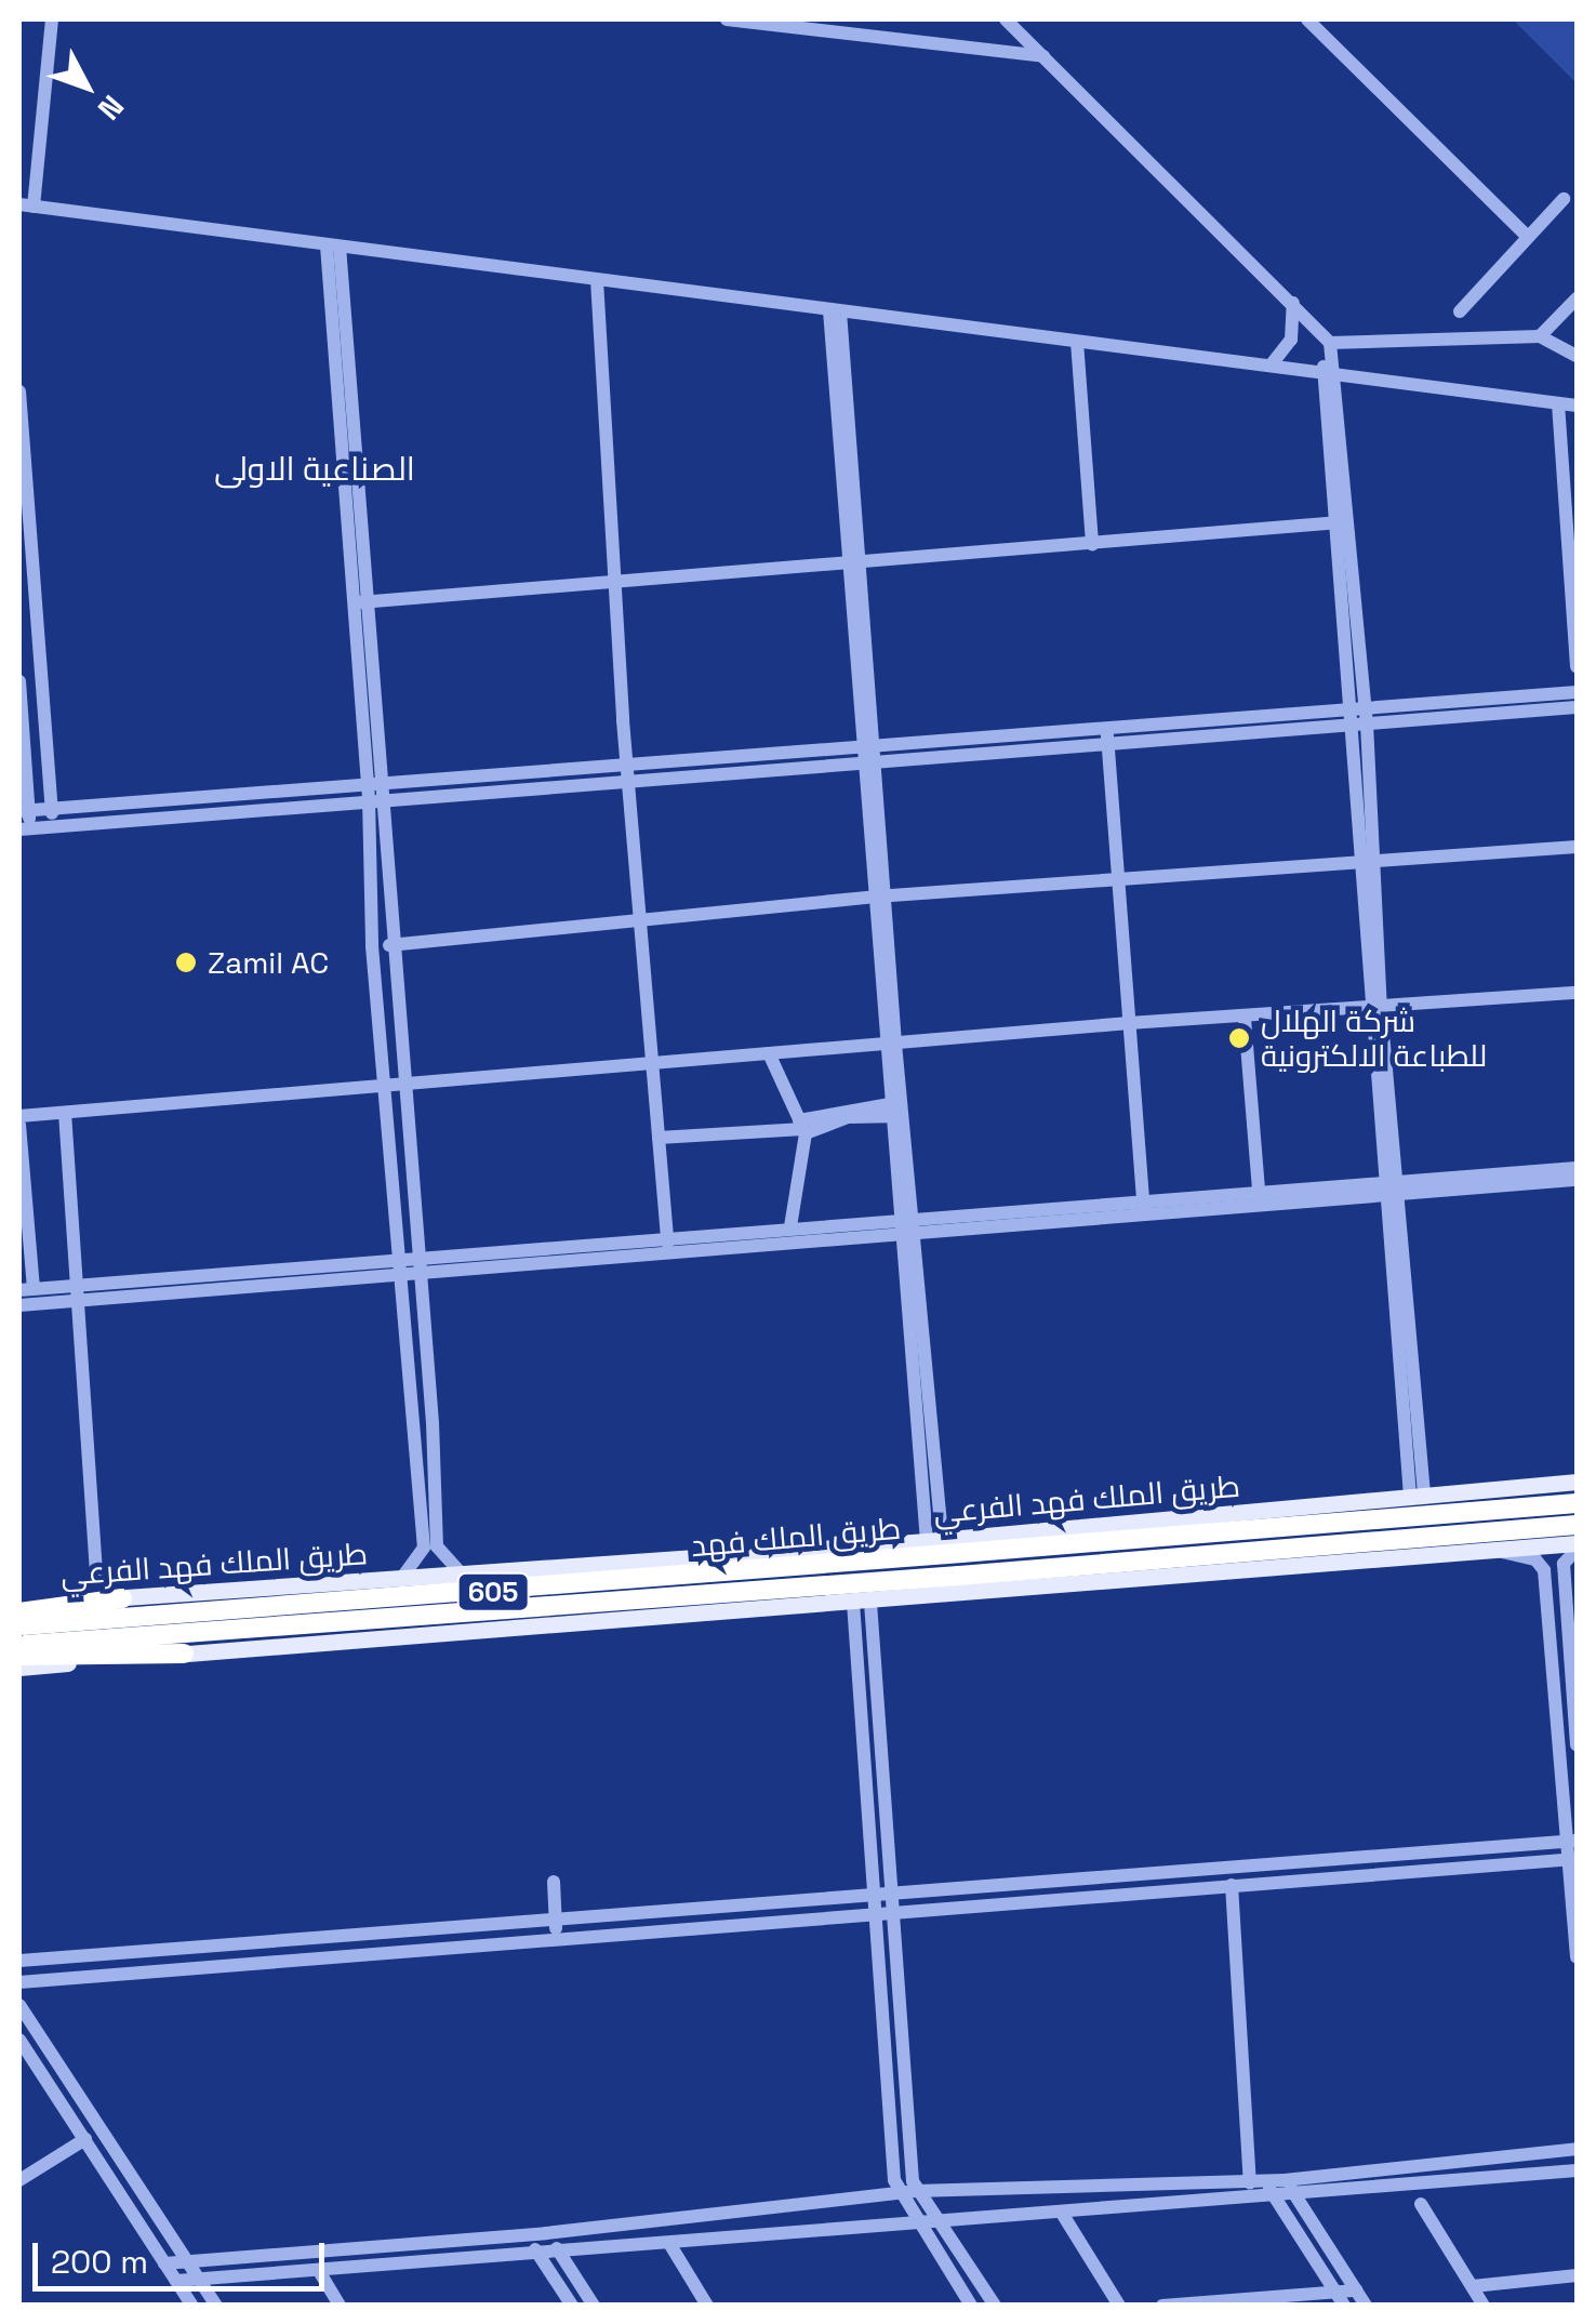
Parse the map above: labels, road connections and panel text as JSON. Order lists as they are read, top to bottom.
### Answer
{
  "streets": {
    "highway": ["طريق الملك فهد", "605"],
    "main road": ["طريق الملك فهد الفرعي"]
  },
  "districts": ["الصناعية الاولى"],
  "places": ["Zamil AC", "شركة الهلال للطباعة الالكترونية"],
  "scale_bar": "200 m",
  "north": "bottom right"
}
